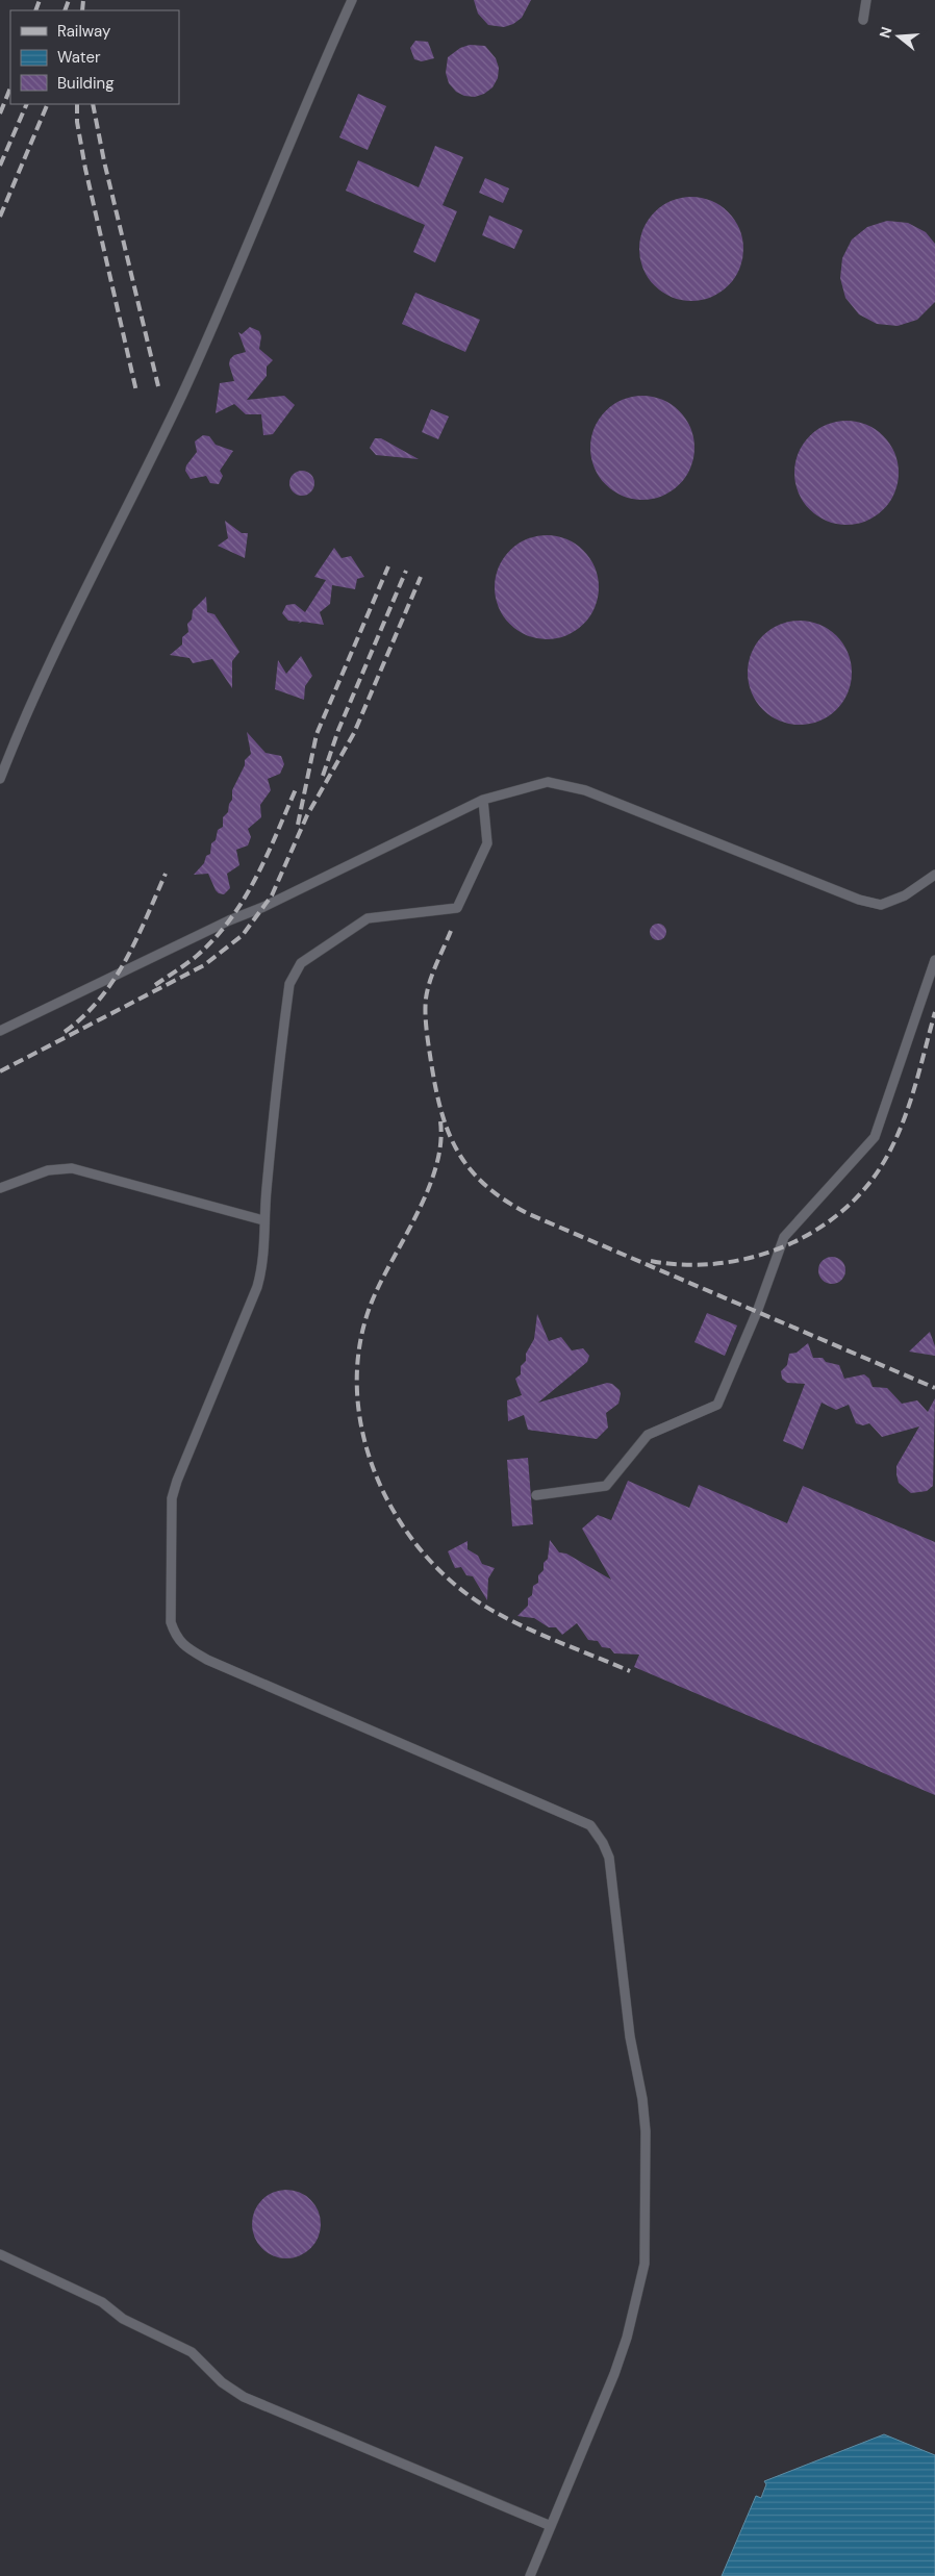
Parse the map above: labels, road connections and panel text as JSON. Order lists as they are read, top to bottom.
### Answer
{
  "legend": ["Railway", "Water", "Building"],
  "north": "left"
}
